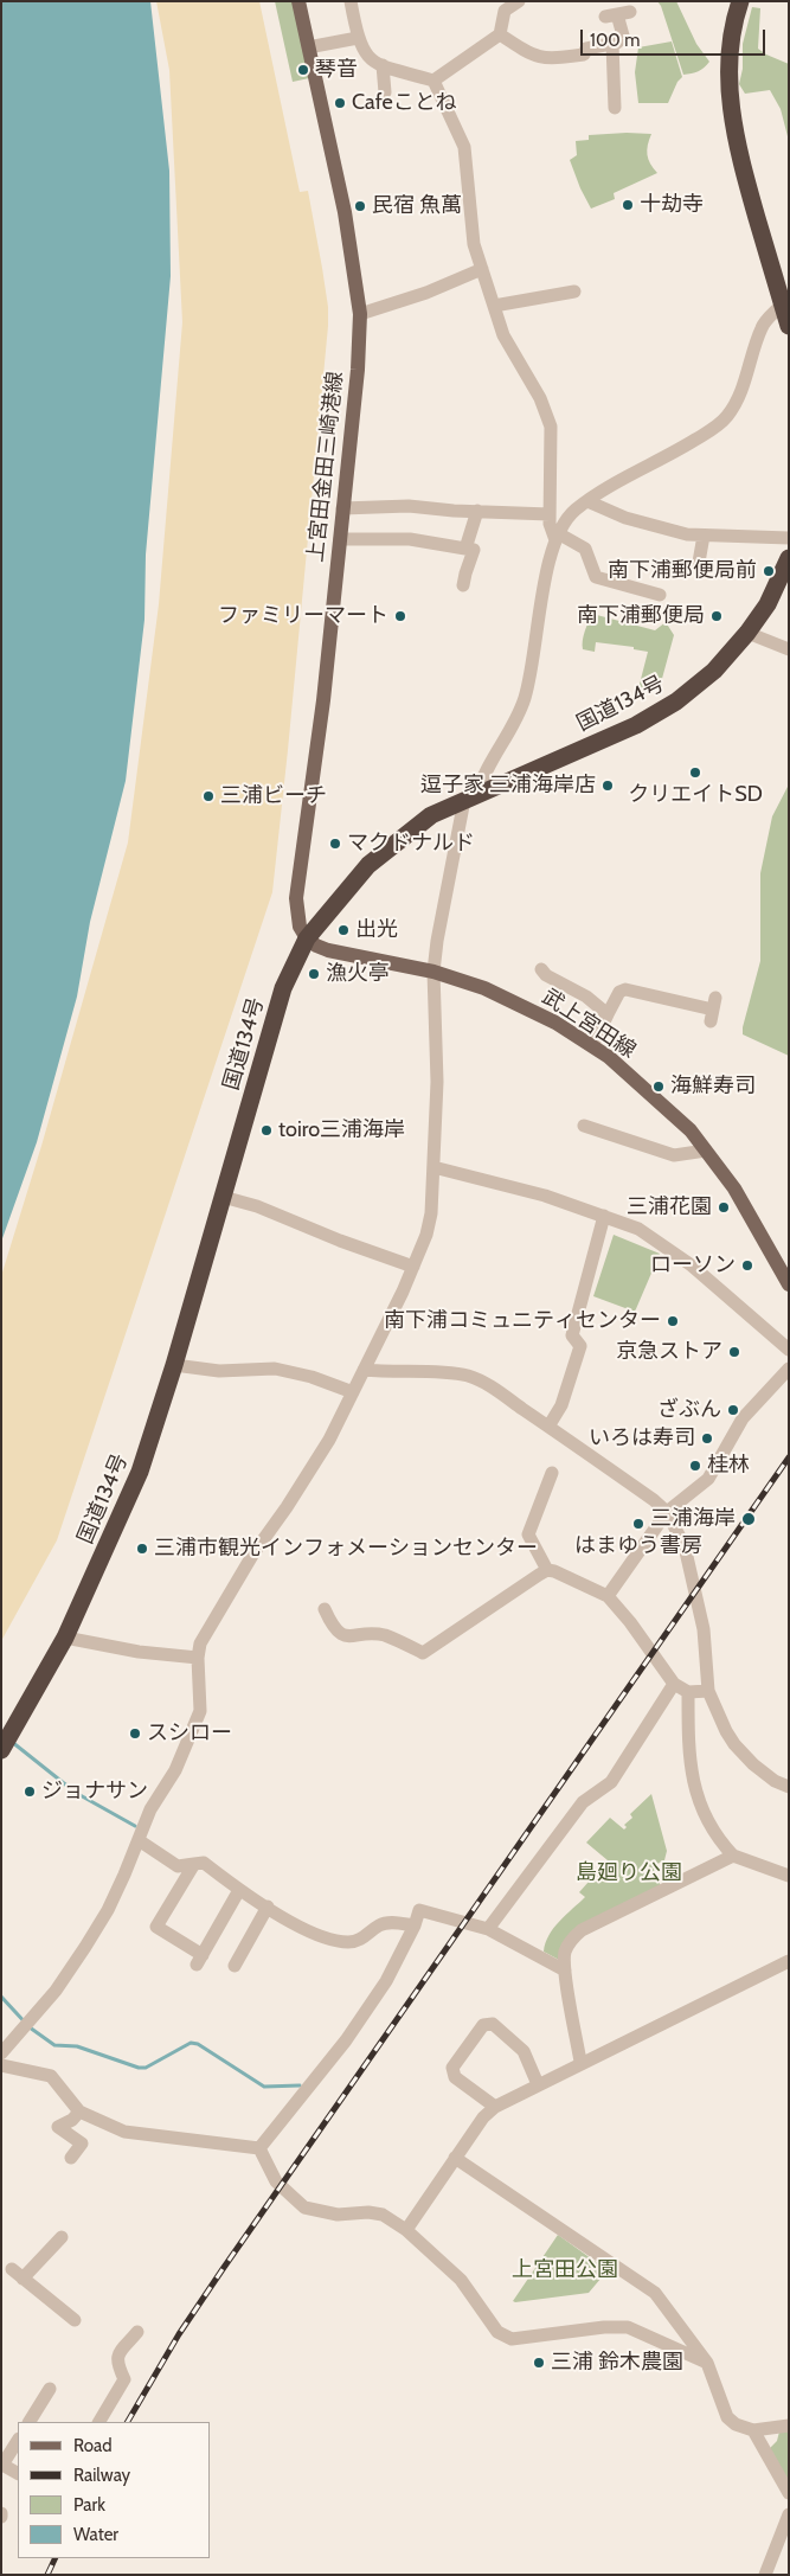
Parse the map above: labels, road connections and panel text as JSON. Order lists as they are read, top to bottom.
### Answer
{
  "streets": {
    "highway": ["国道134号"],
    "main road": ["上宮田金田三崎港線", "武上宮田線"]
  },
  "crossings": [
    ["上宮田金田三崎港線", "国道134号"],
    ["上宮田金田三崎港線", "武上宮田線"],
    ["国道134号", "武上宮田線"]
  ],
  "parks": ["島廻り公園", "上宮田公園"],
  "places": [
    "琴音",
    "Cafeことね",
    "十劫寺",
    "民宿 魚萬",
    "南下浦郵便局前",
    "ファミリーマート",
    "南下浦郵便局",
    "クリエイトSD",
    "逗子家 三浦海岸店",
    "三浦ビーチ",
    "マクドナルド",
    "出光",
    "漁火亭",
    "海鮮寿司",
    "toiro三浦海岸",
    "三浦花園",
    "ローソン",
    "南下浦コミュニティセンター",
    "京急ストア",
    "ざぶん",
    "いろは寿司",
    "桂林",
    "三浦海岸",
    "はまゆう書房",
    "三浦市観光インフォメーションセンター",
    "スシロー",
    "ジョナサン",
    "三浦 鈴木農園"
  ],
  "legend": [
    "Road",
    "Railway",
    "Park",
    "Water"
  ],
  "scale_bar": "100 m"
}
